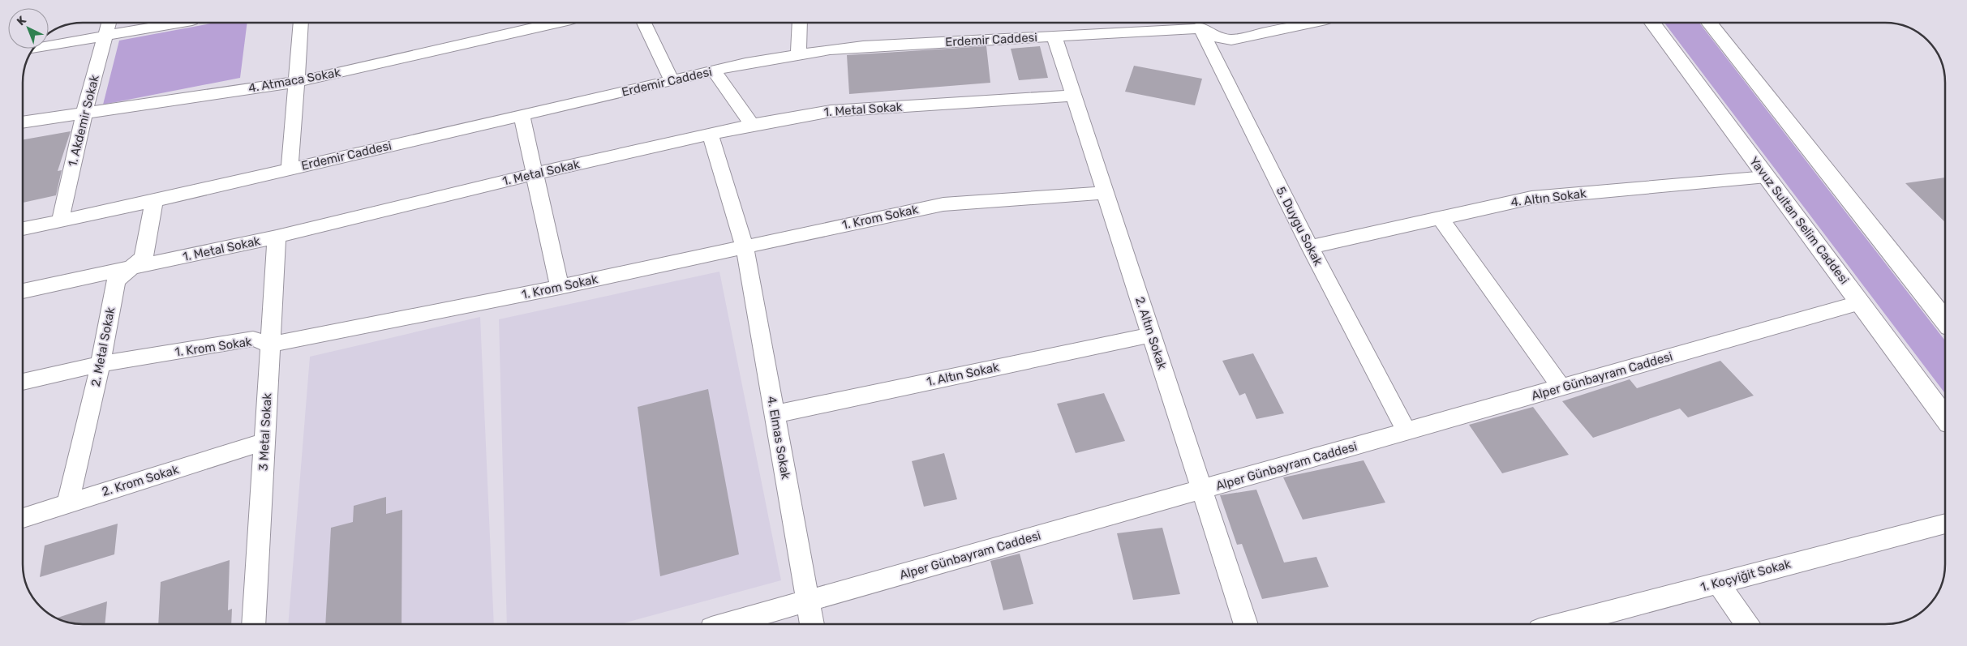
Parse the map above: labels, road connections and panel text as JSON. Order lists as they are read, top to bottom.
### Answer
{
  "streets": {
    "main road": ["Yavuz Sultan Selim Caddesi"],
    "street": [
      "Erdemir Caddesi",
      "4. Atmaca Sokak",
      "1. Metal Sokak",
      "1. Akdemir Sokak",
      "4. Altın Sokak",
      "1. Krom Sokak",
      "5. Duygu Sokak",
      "2. Altın Sokak",
      "2. Metal Sokak",
      "1. Altın Sokak",
      "Alper Günbayram Caddesi",
      "3 Metal Sokak",
      "4. Elmas Sokak",
      "2. Krom Sokak",
      "1. Koçyiğit Sokak"
    ]
  },
  "crossings": [
    ["Erdemir Caddesi", "1. Akdemir Sokak"],
    ["Erdemir Caddesi", "5. Duygu Sokak"],
    ["Erdemir Caddesi", "2. Altın Sokak"],
    ["Erdemir Caddesi", "2. Metal Sokak"],
    ["4. Atmaca Sokak", "1. Akdemir Sokak"],
    ["1. Metal Sokak", "2. Altın Sokak"],
    ["1. Metal Sokak", "2. Metal Sokak"],
    ["1. Metal Sokak", "3 Metal Sokak"],
    ["1. Metal Sokak", "4. Elmas Sokak"],
    ["4. Altın Sokak", "Yavuz Sultan Selim Caddesi"],
    ["4. Altın Sokak", "5. Duygu Sokak"],
    ["1. Krom Sokak", "2. Altın Sokak"],
    ["1. Krom Sokak", "2. Metal Sokak"],
    ["1. Krom Sokak", "3 Metal Sokak"],
    ["1. Krom Sokak", "4. Elmas Sokak"],
    ["Yavuz Sultan Selim Caddesi", "Alper Günbayram Caddesi"],
    ["5. Duygu Sokak", "Alper Günbayram Caddesi"],
    ["2. Altın Sokak", "1. Altın Sokak"],
    ["2. Altın Sokak", "Alper Günbayram Caddesi"],
    ["2. Metal Sokak", "2. Krom Sokak"],
    ["1. Altın Sokak", "4. Elmas Sokak"],
    ["Alper Günbayram Caddesi", "4. Elmas Sokak"],
    ["3 Metal Sokak", "2. Krom Sokak"]
  ],
  "north": "top left"
}
